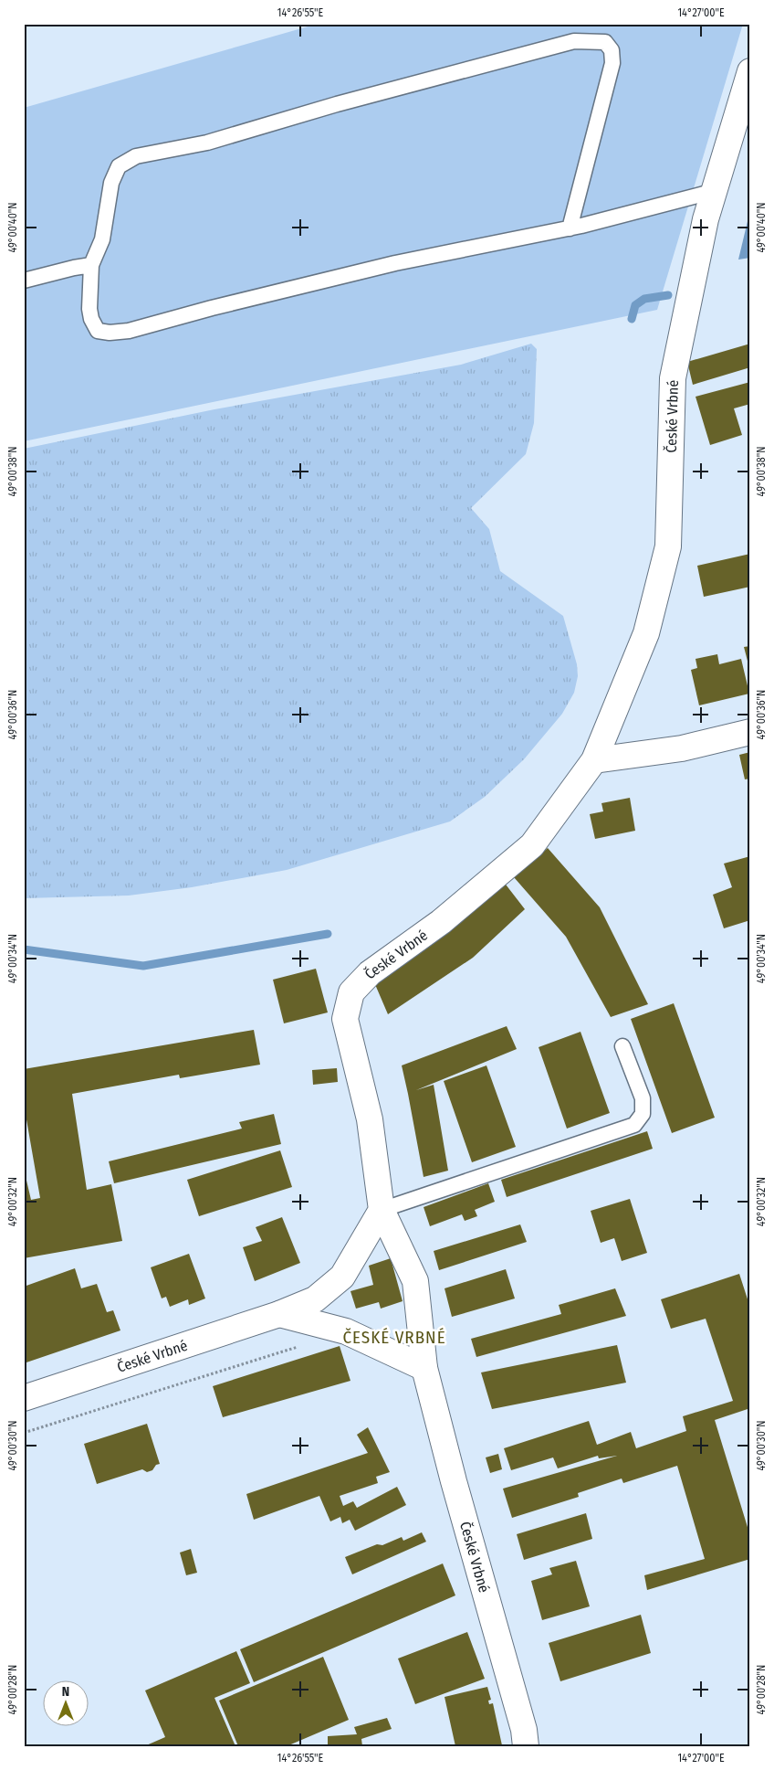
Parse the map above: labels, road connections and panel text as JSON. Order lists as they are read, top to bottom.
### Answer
{
  "streets": {
    "street": ["České Vrbné"]
  },
  "districts": ["ČESKÉ VRBNÉ"],
  "north": "top",
  "coordinates": [
    "14°26'55\"E",
    "14°27'00\"E",
    "49°00'40\"N",
    "49°00'38\"N",
    "49°00'36\"N",
    "49°00'34\"N",
    "49°00'32\"N",
    "49°00'30\"N",
    "49°00'28\"N"
  ]
}
